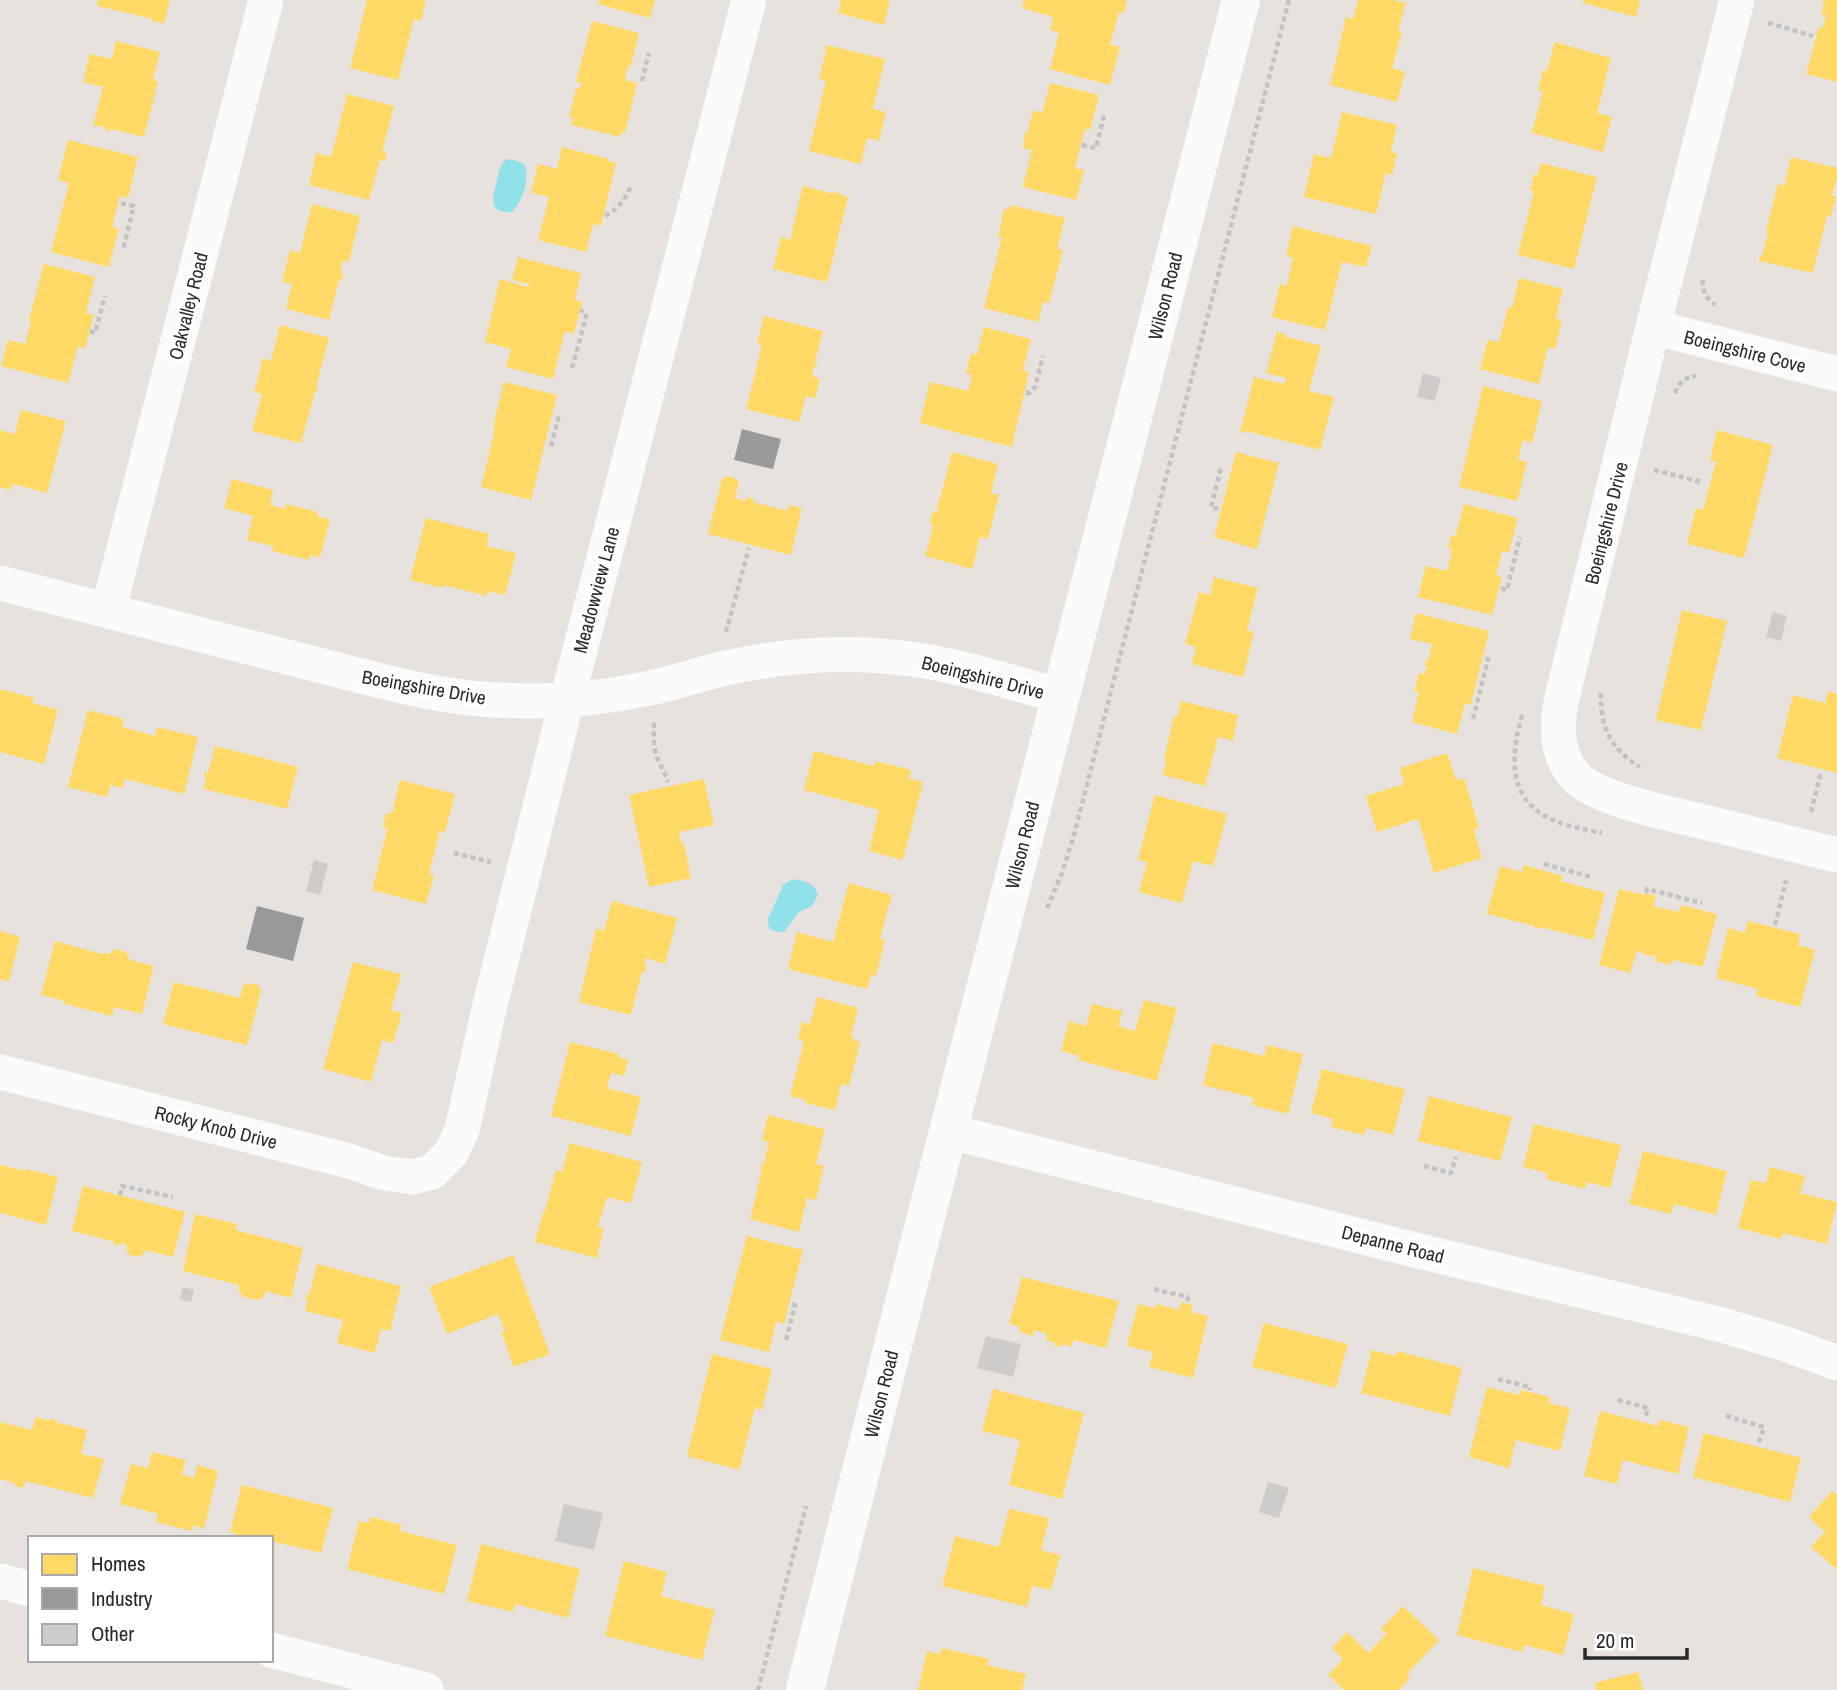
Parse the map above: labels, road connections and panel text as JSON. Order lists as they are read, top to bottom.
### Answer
{
  "streets": {
    "street": [
      "Wilson Road",
      "Oakvalley Road",
      "Boeingshire Cove",
      "Boeingshire Drive",
      "Meadowview Lane",
      "Rocky Knob Drive",
      "Depanne Road"
    ]
  },
  "crossings": [
    ["Wilson Road", "Boeingshire Drive"],
    ["Wilson Road", "Depanne Road"],
    ["Oakvalley Road", "Boeingshire Drive"],
    ["Boeingshire Cove", "Boeingshire Drive"],
    ["Boeingshire Drive", "Meadowview Lane"],
    ["Meadowview Lane", "Rocky Knob Drive"]
  ],
  "legend": ["Homes", "Industry", "Other"],
  "scale_bar": "20 m"
}
